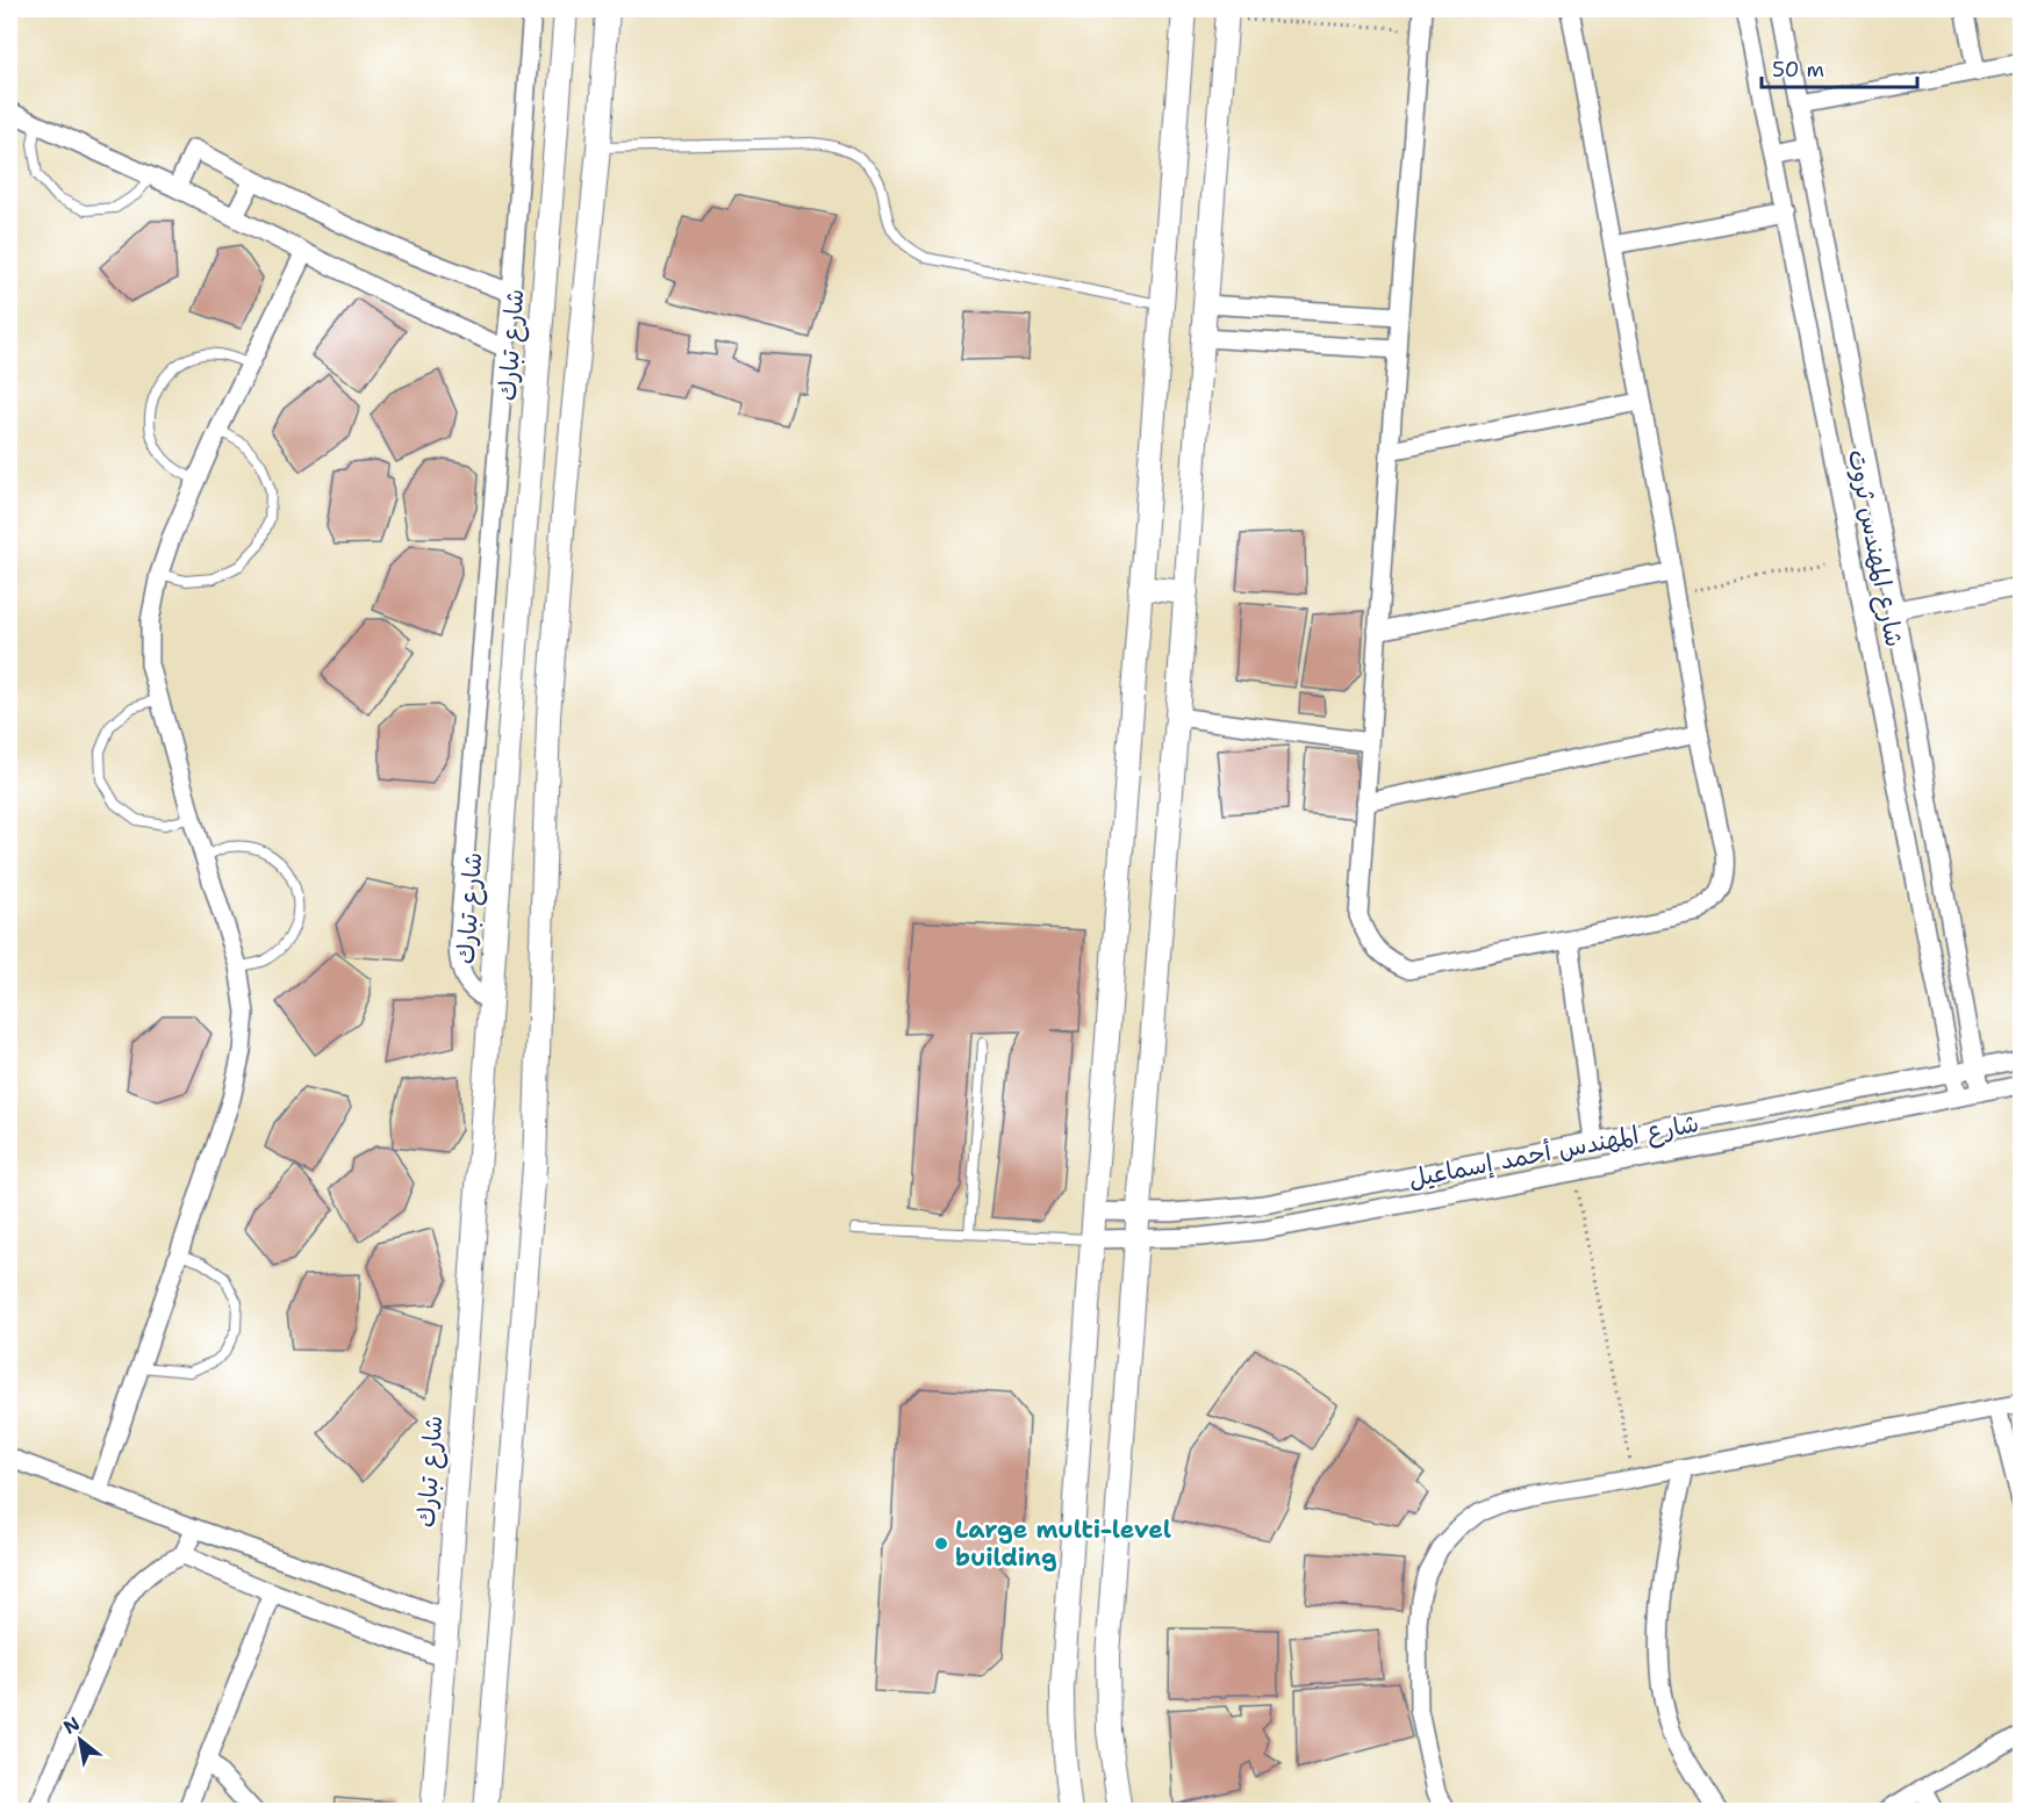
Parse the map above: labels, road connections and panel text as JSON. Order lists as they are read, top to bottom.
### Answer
{
  "streets": {
    "street": ["شارع تبارك", "شارع المهندس ثروت", "شارع المهندس أحمد إسماعيل"]
  },
  "crossings": [
    ["شارع المهندس ثروت", "شارع المهندس أحمد إسماعيل"]
  ],
  "places": ["Large multi-level building"],
  "scale_bar": "50 m",
  "north": "top left"
}
